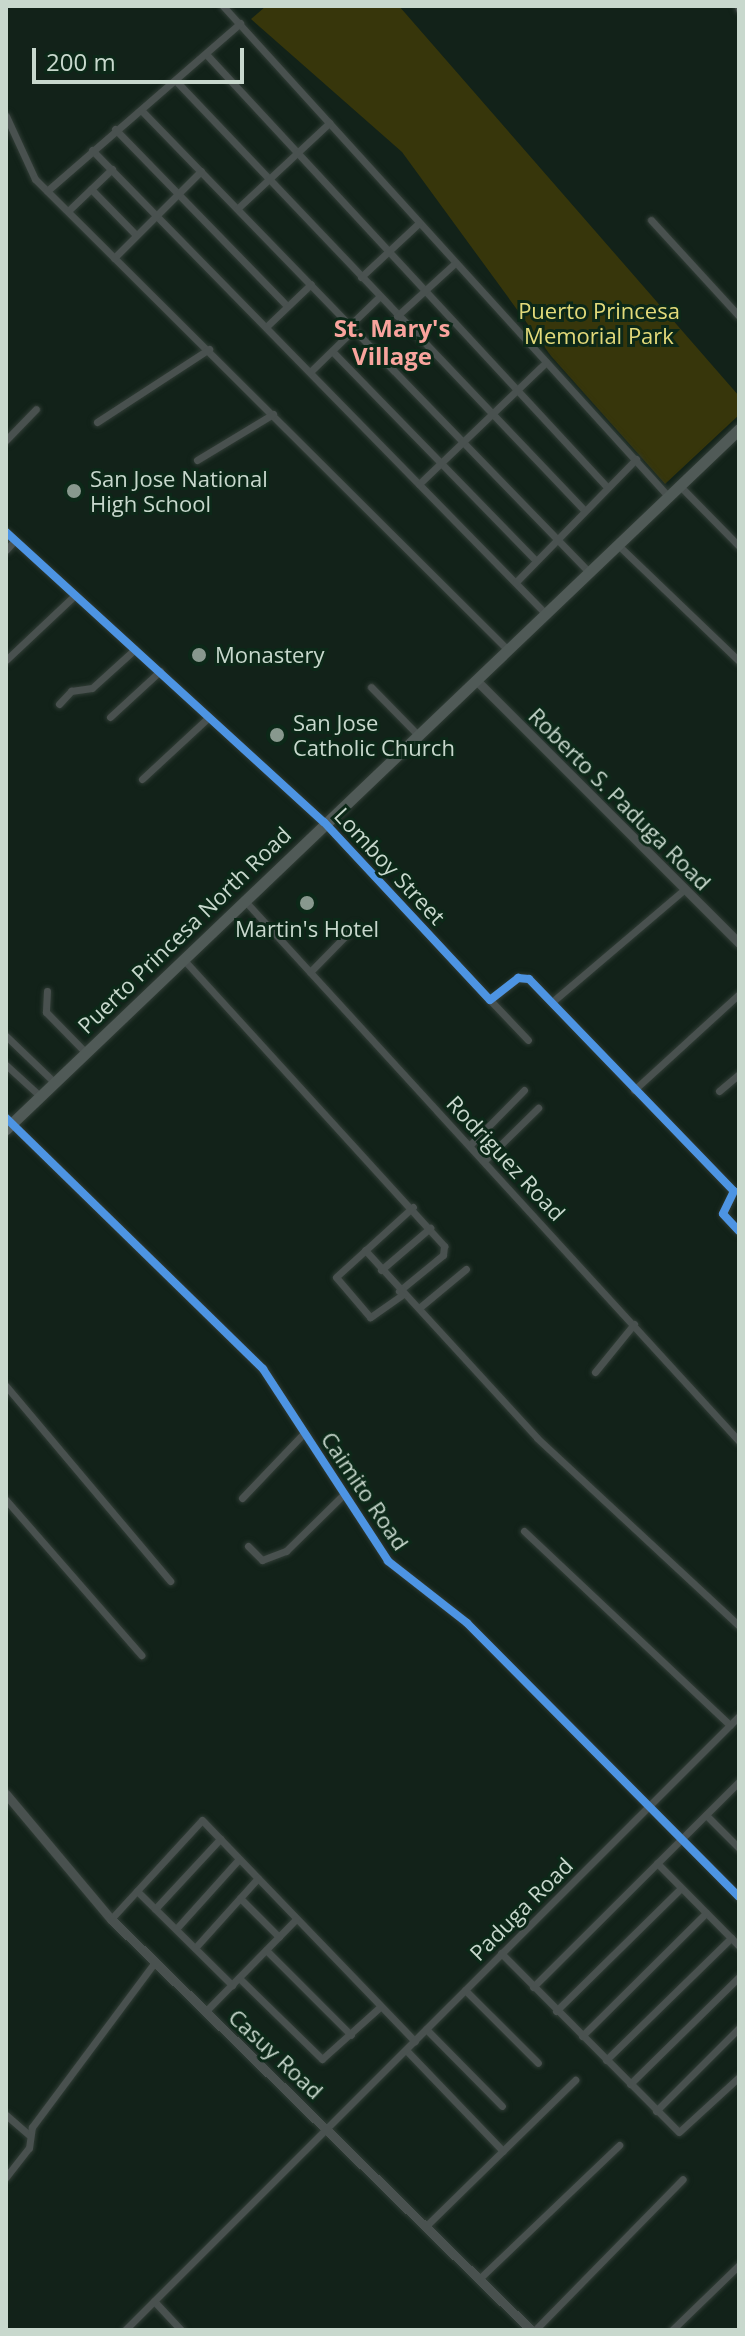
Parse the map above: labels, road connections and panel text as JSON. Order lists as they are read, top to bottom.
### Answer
{
  "streets": {
    "main road": ["Puerto Princesa North Road"],
    "street": [
      "Roberto S. Paduga Road",
      "Lomboy Street",
      "Rodriguez Road",
      "Caimito Road",
      "Paduga Road",
      "Casuy Road"
    ]
  },
  "crossings": [
    ["Roberto S. Paduga Road", "Puerto Princesa North Road"],
    ["Lomboy Street", "Puerto Princesa North Road"],
    ["Puerto Princesa North Road", "Rodriguez Road"],
    ["Puerto Princesa North Road", "Caimito Road"],
    ["Caimito Road", "Paduga Road"],
    ["Paduga Road", "Casuy Road"]
  ],
  "districts": ["St. Mary's Village"],
  "parks": ["Puerto Princesa Memorial Park"],
  "places": [
    "San Jose National High School",
    "Monastery",
    "San Jose Catholic Church",
    "Martin's Hotel"
  ],
  "scale_bar": "200 m"
}
